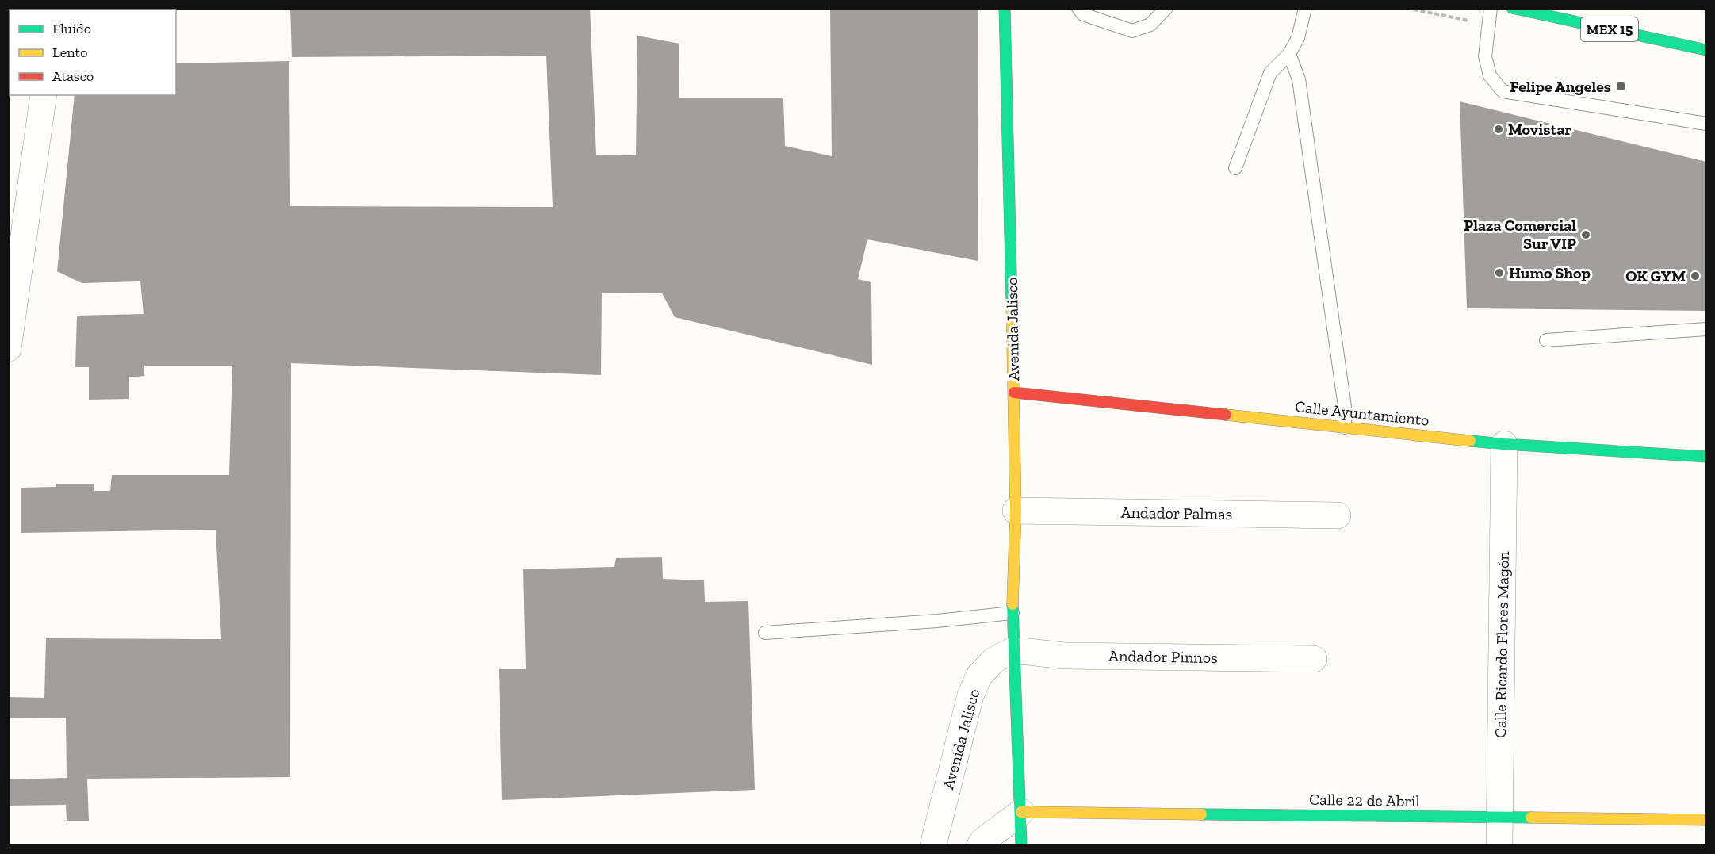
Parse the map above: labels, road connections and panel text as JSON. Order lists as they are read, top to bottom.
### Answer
{
  "streets": {
    "main road": [
      "MEX 15",
      "Avenida Jalisco",
      "Calle Ayuntamiento",
      "Calle 22 de Abril"
    ],
    "street": ["Andador Palmas", "Calle Ricardo Flores Magón", "Andador Pinnos"]
  },
  "crossings": [
    ["Avenida Jalisco", "Calle Ayuntamiento"],
    ["Avenida Jalisco", "Andador Palmas"],
    ["Avenida Jalisco", "Andador Pinnos"],
    ["Avenida Jalisco", "Calle 22 de Abril"],
    ["Calle Ayuntamiento", "Calle Ricardo Flores Magón"],
    ["Calle Ricardo Flores Magón", "Calle 22 de Abril"]
  ],
  "places": {
    "transit": ["Felipe Angeles"],
    "other": [
      "Movistar",
      "Plaza Comercial Sur VIP",
      "Humo Shop",
      "OK GYM"
    ]
  },
  "legend": ["Fluido", "Lento", "Atasco"]
}
